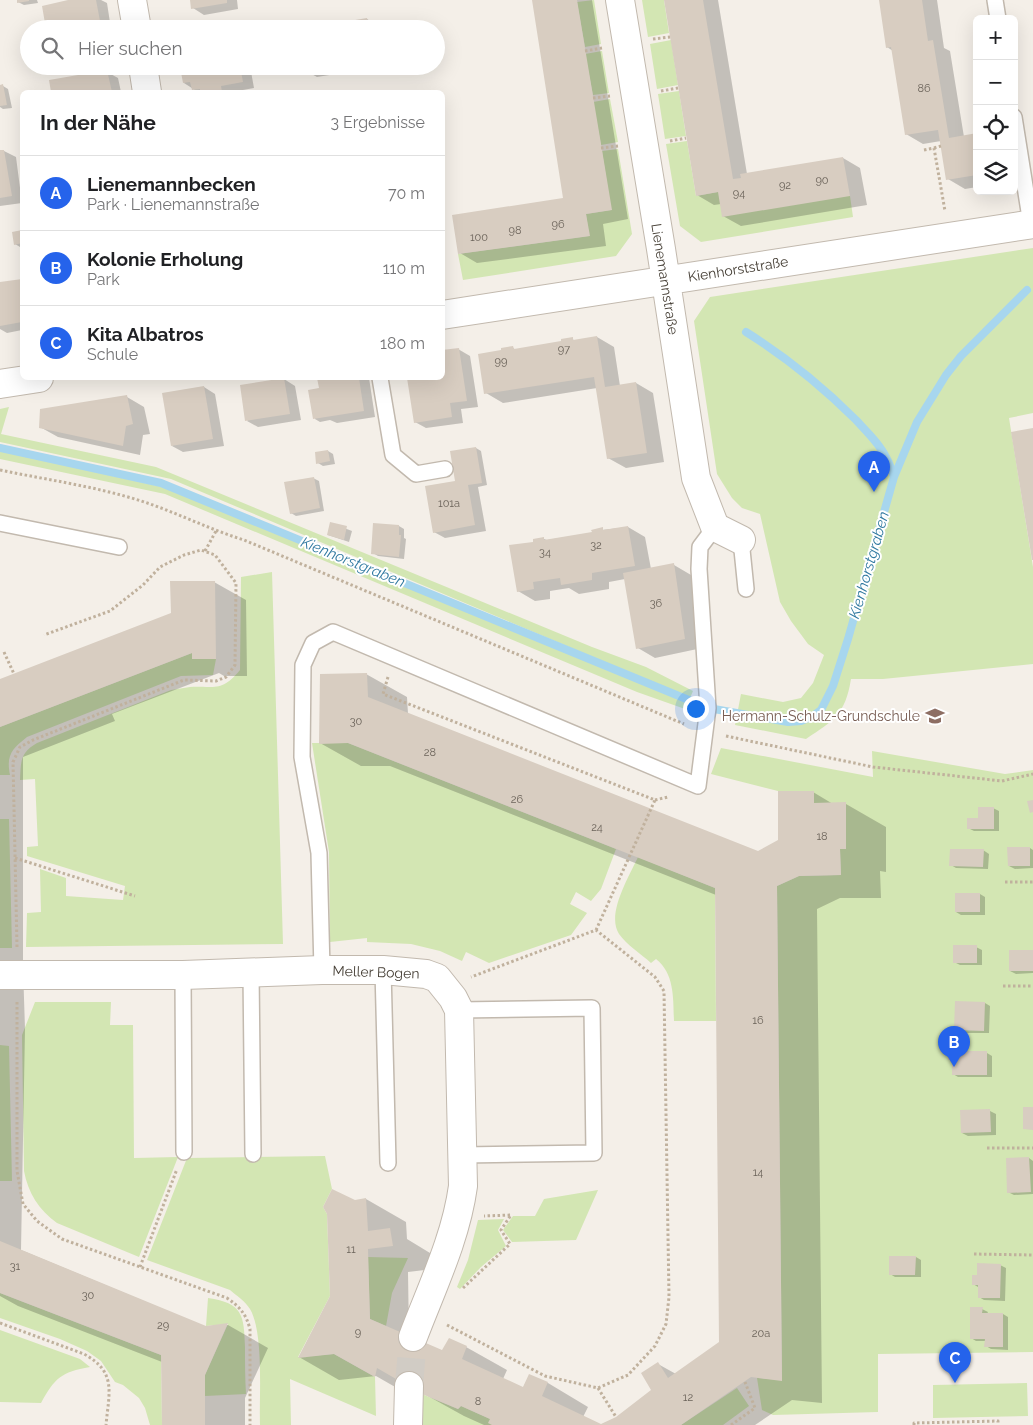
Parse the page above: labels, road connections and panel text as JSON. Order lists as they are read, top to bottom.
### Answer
{
  "streets": {
    "street": ["Kienhorststraße", "Lienemannstraße", "Meller Bogen"]
  },
  "crossings": [
    ["Kienhorststraße", "Lienemannstraße"]
  ],
  "water": ["Kienhorstgraben"],
  "places": {
    "school or university": ["Hermann-Schulz-Grundschule"]
  },
  "house_numbers": [
    "86",
    "90",
    "92",
    "94",
    "96",
    "98",
    "100",
    "97",
    "99",
    "101a",
    "32",
    "34",
    "36",
    "30",
    "28",
    "26",
    "24",
    "18",
    "16",
    "14",
    "11",
    "31",
    "30",
    "29",
    "9",
    "20a",
    "12",
    "8"
  ],
  "page": {
    "map_buttons": ["+", "−"],
    "search": "Hier suchen",
    "heading": ["In der Nähe", "3 Ergebnisse"],
    "list": [
      {
        "mark": "A",
        "name": "Lienemannbecken",
        "note": "Park · Lienemannstraße",
        "value": "70 m"
      },
      {
        "mark": "B",
        "name": "Kolonie Erholung",
        "note": "Park",
        "value": "110 m"
      },
      {
        "mark": "C",
        "name": "Kita Albatros",
        "note": "Schule",
        "value": "180 m"
      }
    ],
    "pins": ["A", "B", "C"]
  }
}
